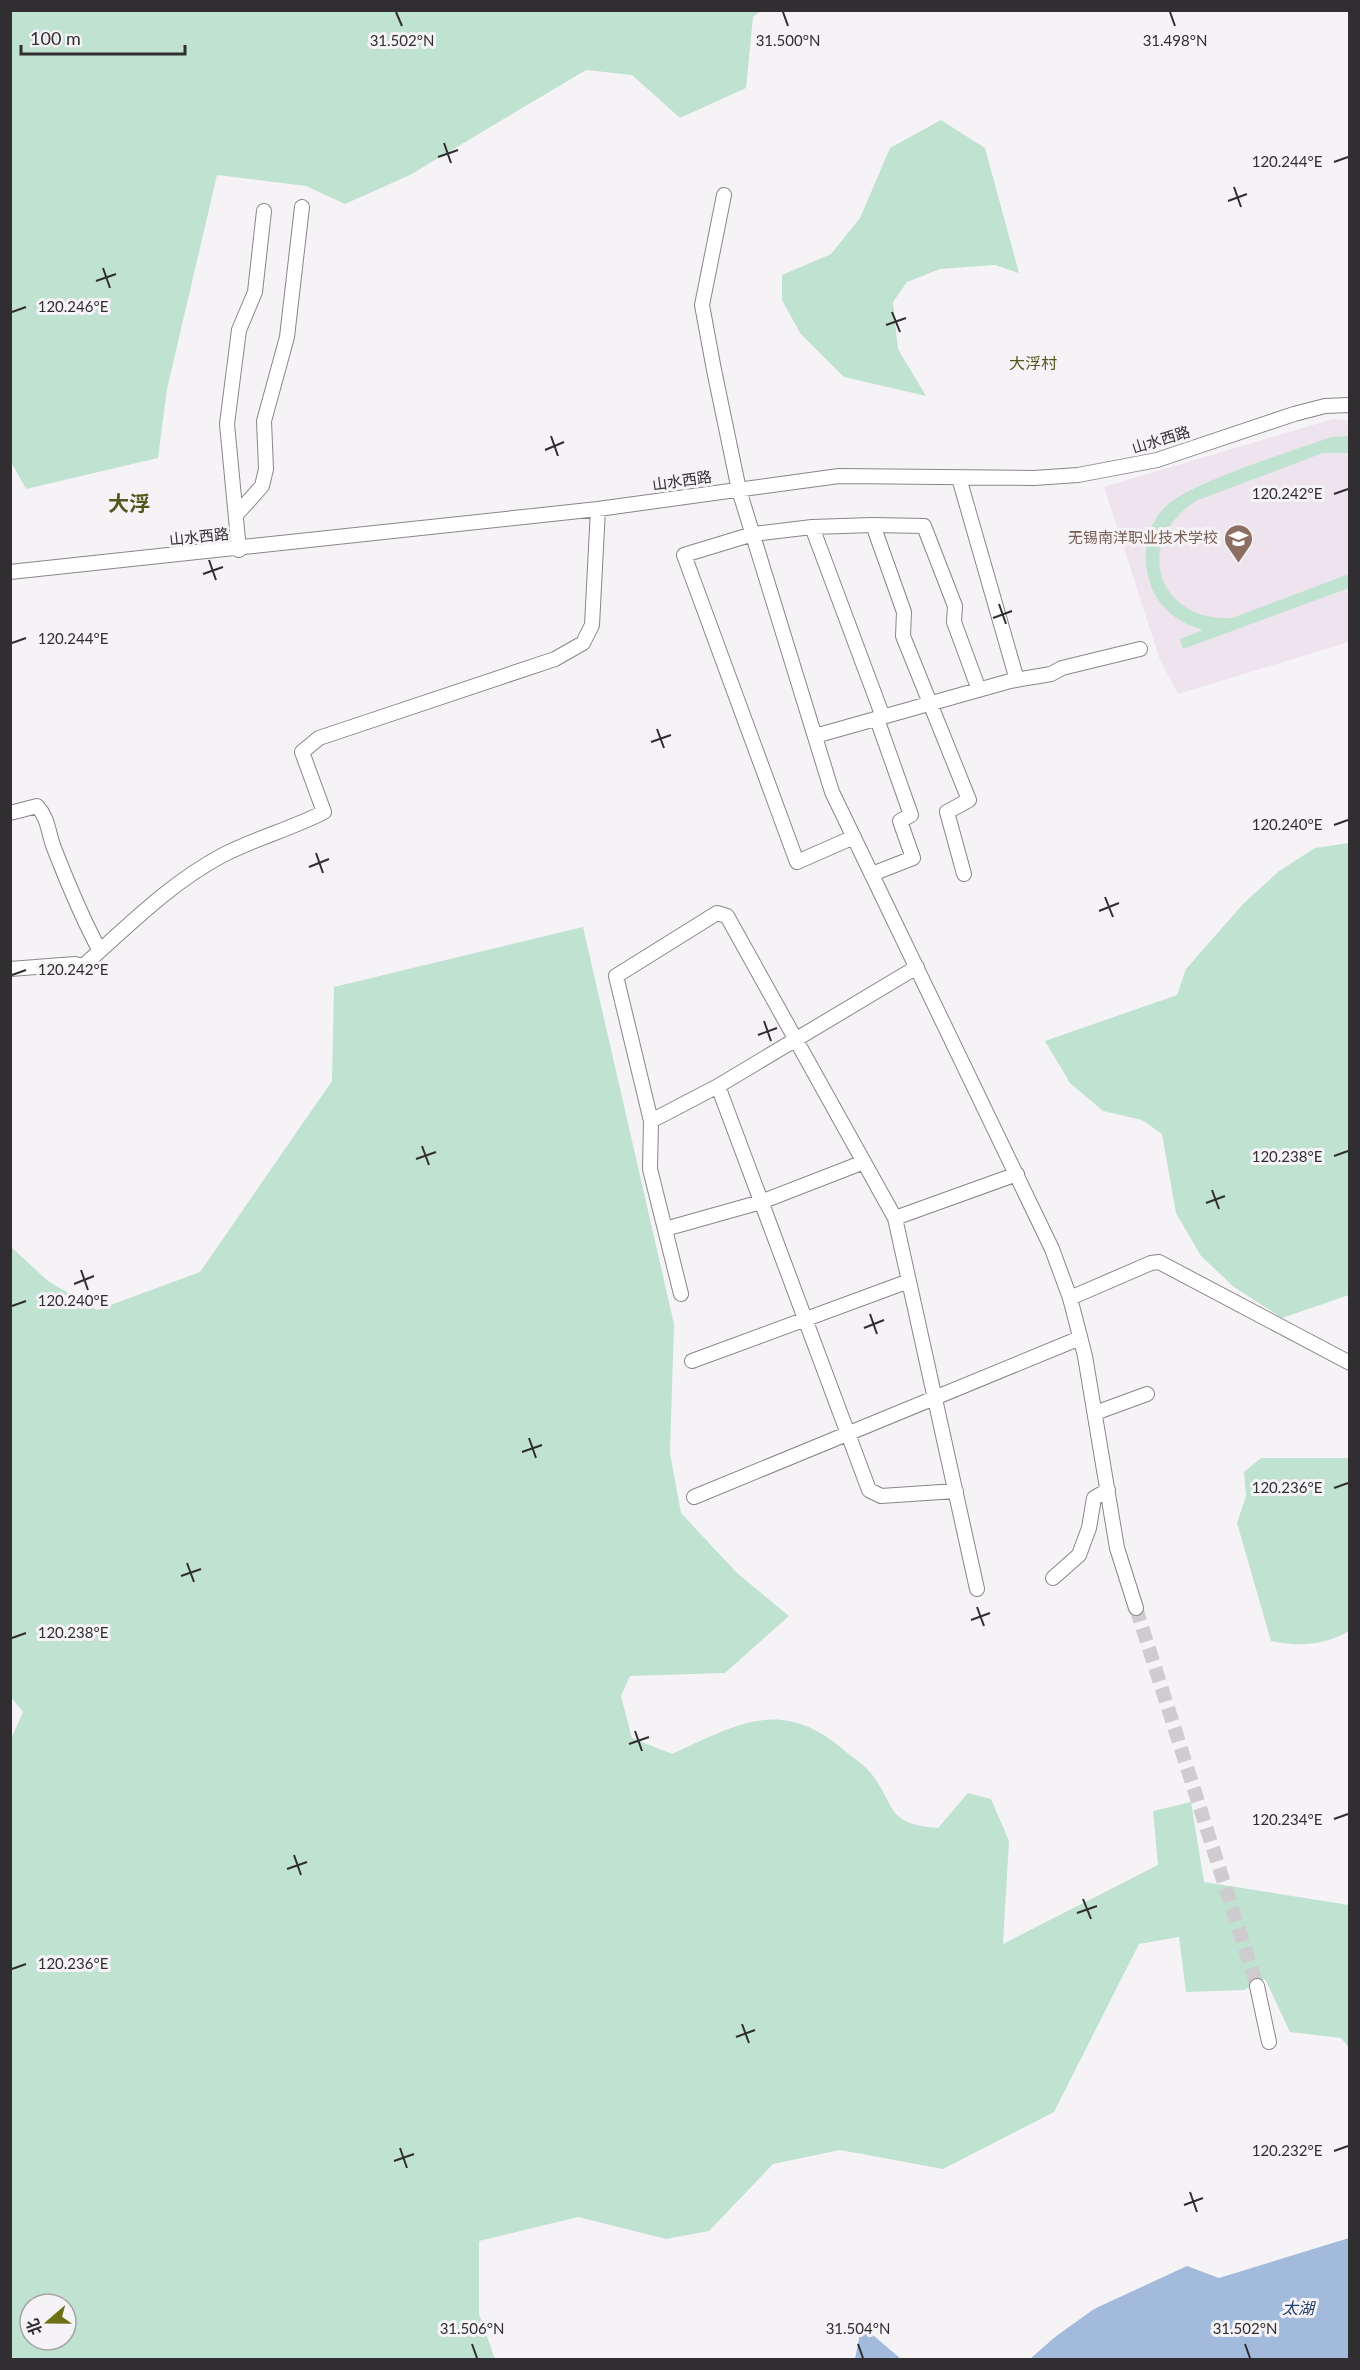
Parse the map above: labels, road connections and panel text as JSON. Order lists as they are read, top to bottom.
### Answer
{
  "streets": {
    "street": ["山水西路"]
  },
  "districts": ["大浮村", "大浮"],
  "water": ["太湖"],
  "places": {
    "school or university": ["无锡南洋职业技术学校"]
  },
  "scale_bar": "100 m",
  "north": "left",
  "coordinates": [
    "31.498°N",
    "31.502°N",
    "31.500°N",
    "120.244°E",
    "120.246°E",
    "120.242°E",
    "120.240°E",
    "120.238°E",
    "120.236°E",
    "120.234°E",
    "120.232°E",
    "31.506°N",
    "31.504°N"
  ]
}
